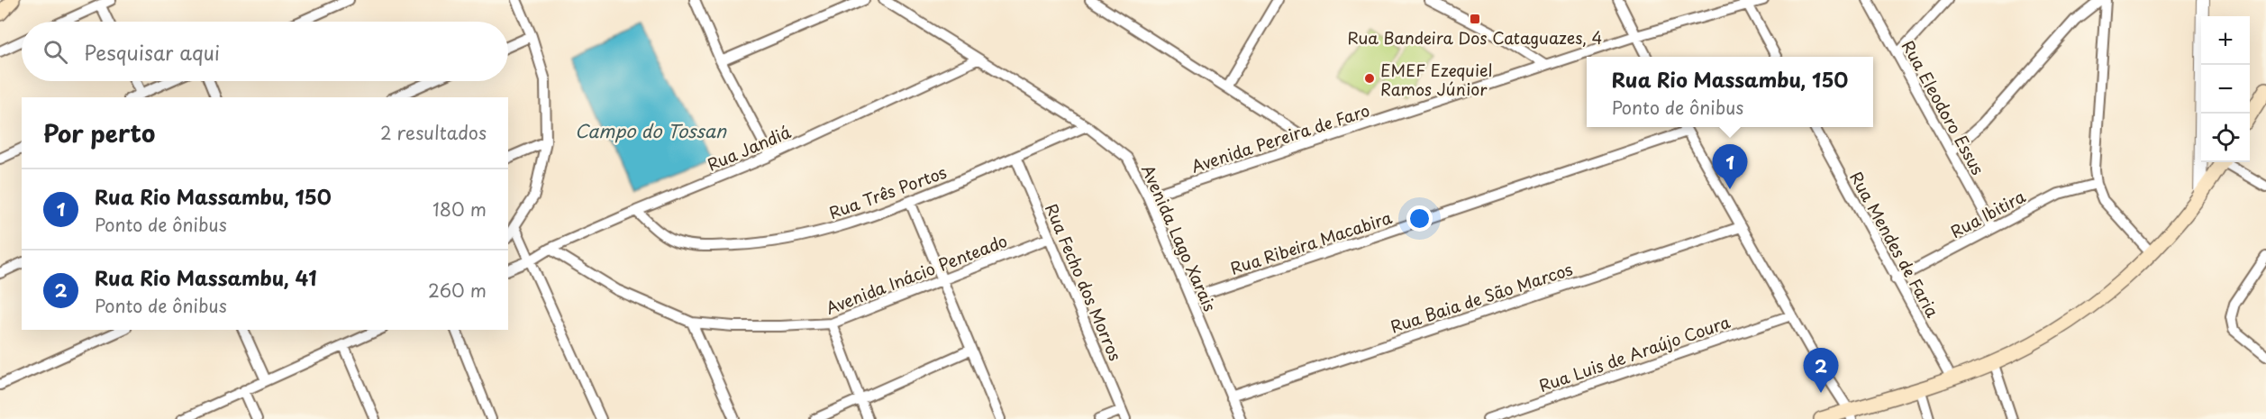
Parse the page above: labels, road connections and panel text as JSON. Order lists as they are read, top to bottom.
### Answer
{
  "streets": {
    "street": [
      "Rua Eleodoro Essus",
      "Avenida Pereira de Faro",
      "Rua Jandiá",
      "Rua Três Portos",
      "Rua Ibitira",
      "Avenida Lago Xarais",
      "Rua Ribeira Macabira",
      "Rua Mendes de Faria",
      "Avenida Inácio Penteado",
      "Rua Fecho dos Morros",
      "Rua Baia de São Marcos",
      "Rua Luis de Araújo Coura"
    ]
  },
  "crossings": [
    ["Rua Eleodoro Essus", "Rua Ibitira"],
    ["Avenida Pereira de Faro", "Avenida Lago Xarais"],
    ["Rua Jandiá", "Rua Três Portos"],
    ["Rua Jandiá", "Avenida Lago Xarais"],
    ["Rua Jandiá", "Avenida Inácio Penteado"],
    ["Rua Três Portos", "Avenida Lago Xarais"],
    ["Rua Três Portos", "Rua Fecho dos Morros"],
    ["Rua Ibitira", "Rua Mendes de Faria"],
    ["Avenida Lago Xarais", "Rua Ribeira Macabira"],
    ["Avenida Lago Xarais", "Rua Baia de São Marcos"],
    ["Avenida Inácio Penteado", "Rua Fecho dos Morros"]
  ],
  "water": ["Campo do Tossan"],
  "places": {
    "transit": ["Rua Bandeira Dos Cataguazes, 4"],
    "other": ["EMEF Ezequiel Ramos Júnior"]
  },
  "page": {
    "map_buttons": ["+", "−"],
    "search": "Pesquisar aqui",
    "popup": ["Rua Rio Massambu, 150", "Ponto de ônibus"],
    "heading": ["Por perto", "2 resultados"],
    "pins": ["1", "2"],
    "list": [
      {
        "mark": "1",
        "name": "Rua Rio Massambu, 150",
        "note": "Ponto de ônibus",
        "value": "180 m"
      },
      {
        "mark": "2",
        "name": "Rua Rio Massambu, 41",
        "note": "Ponto de ônibus",
        "value": "260 m"
      }
    ]
  }
}
